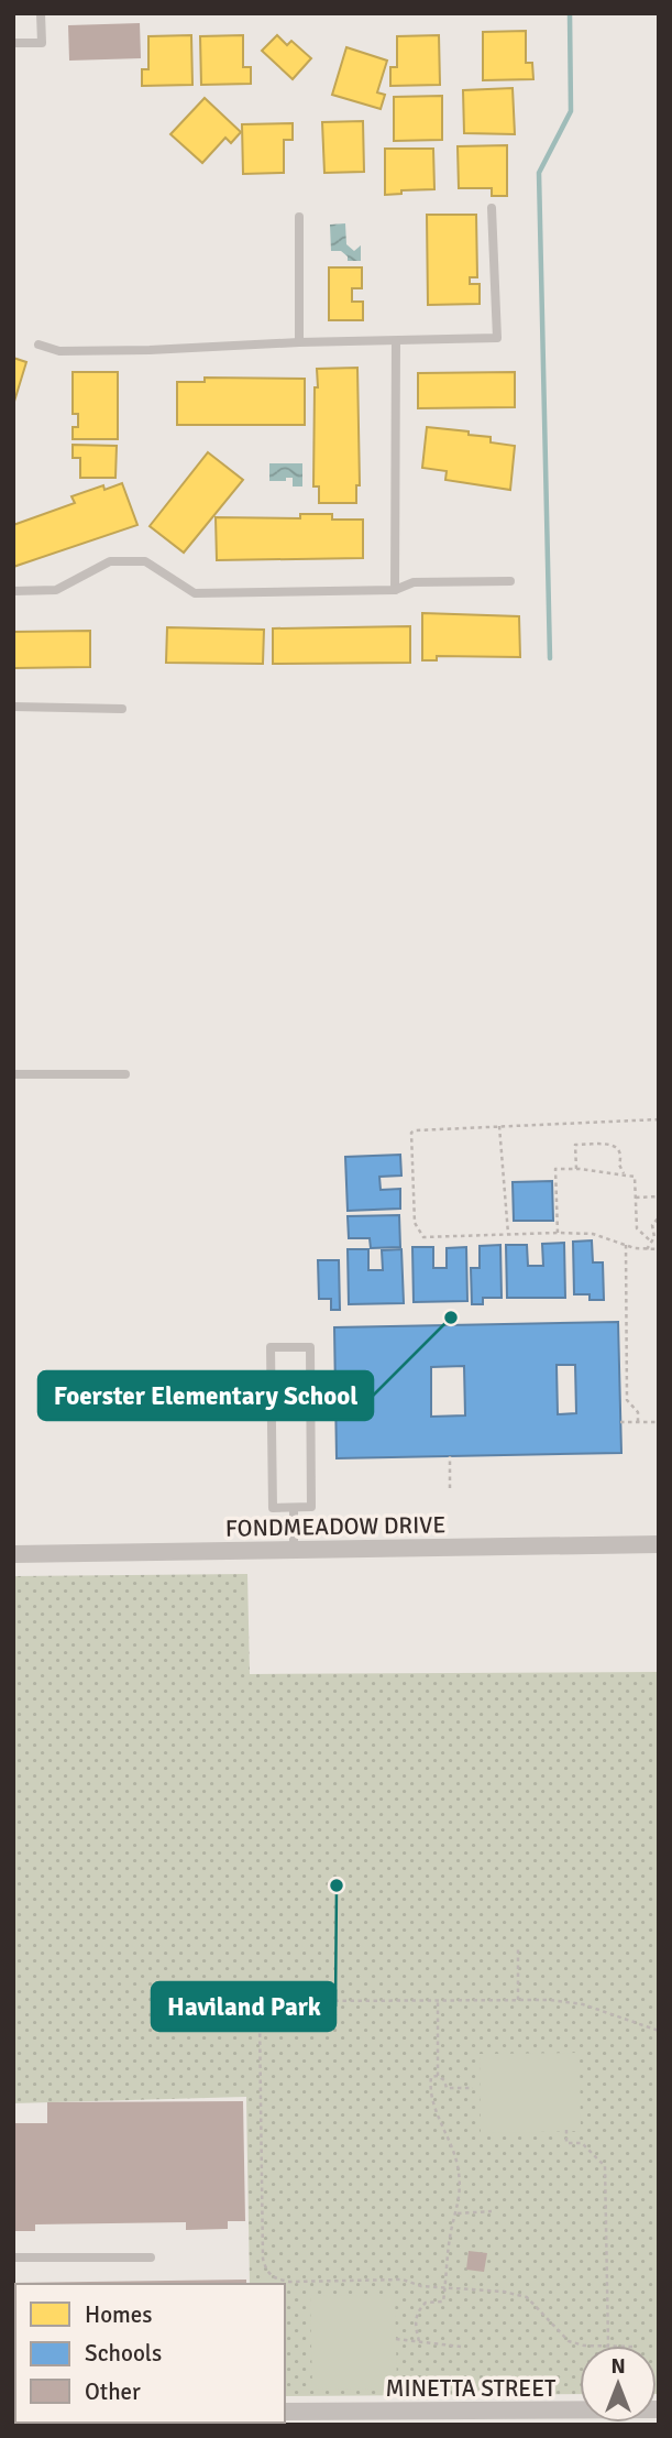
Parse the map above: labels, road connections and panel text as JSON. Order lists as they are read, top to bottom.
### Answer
{
  "streets": {
    "street": ["FONDMEADOW DRIVE", "MINETTA STREET"]
  },
  "places": ["Foerster Elementary School", "Haviland Park"],
  "legend": ["Homes", "Schools", "Other"],
  "north": "top"
}
